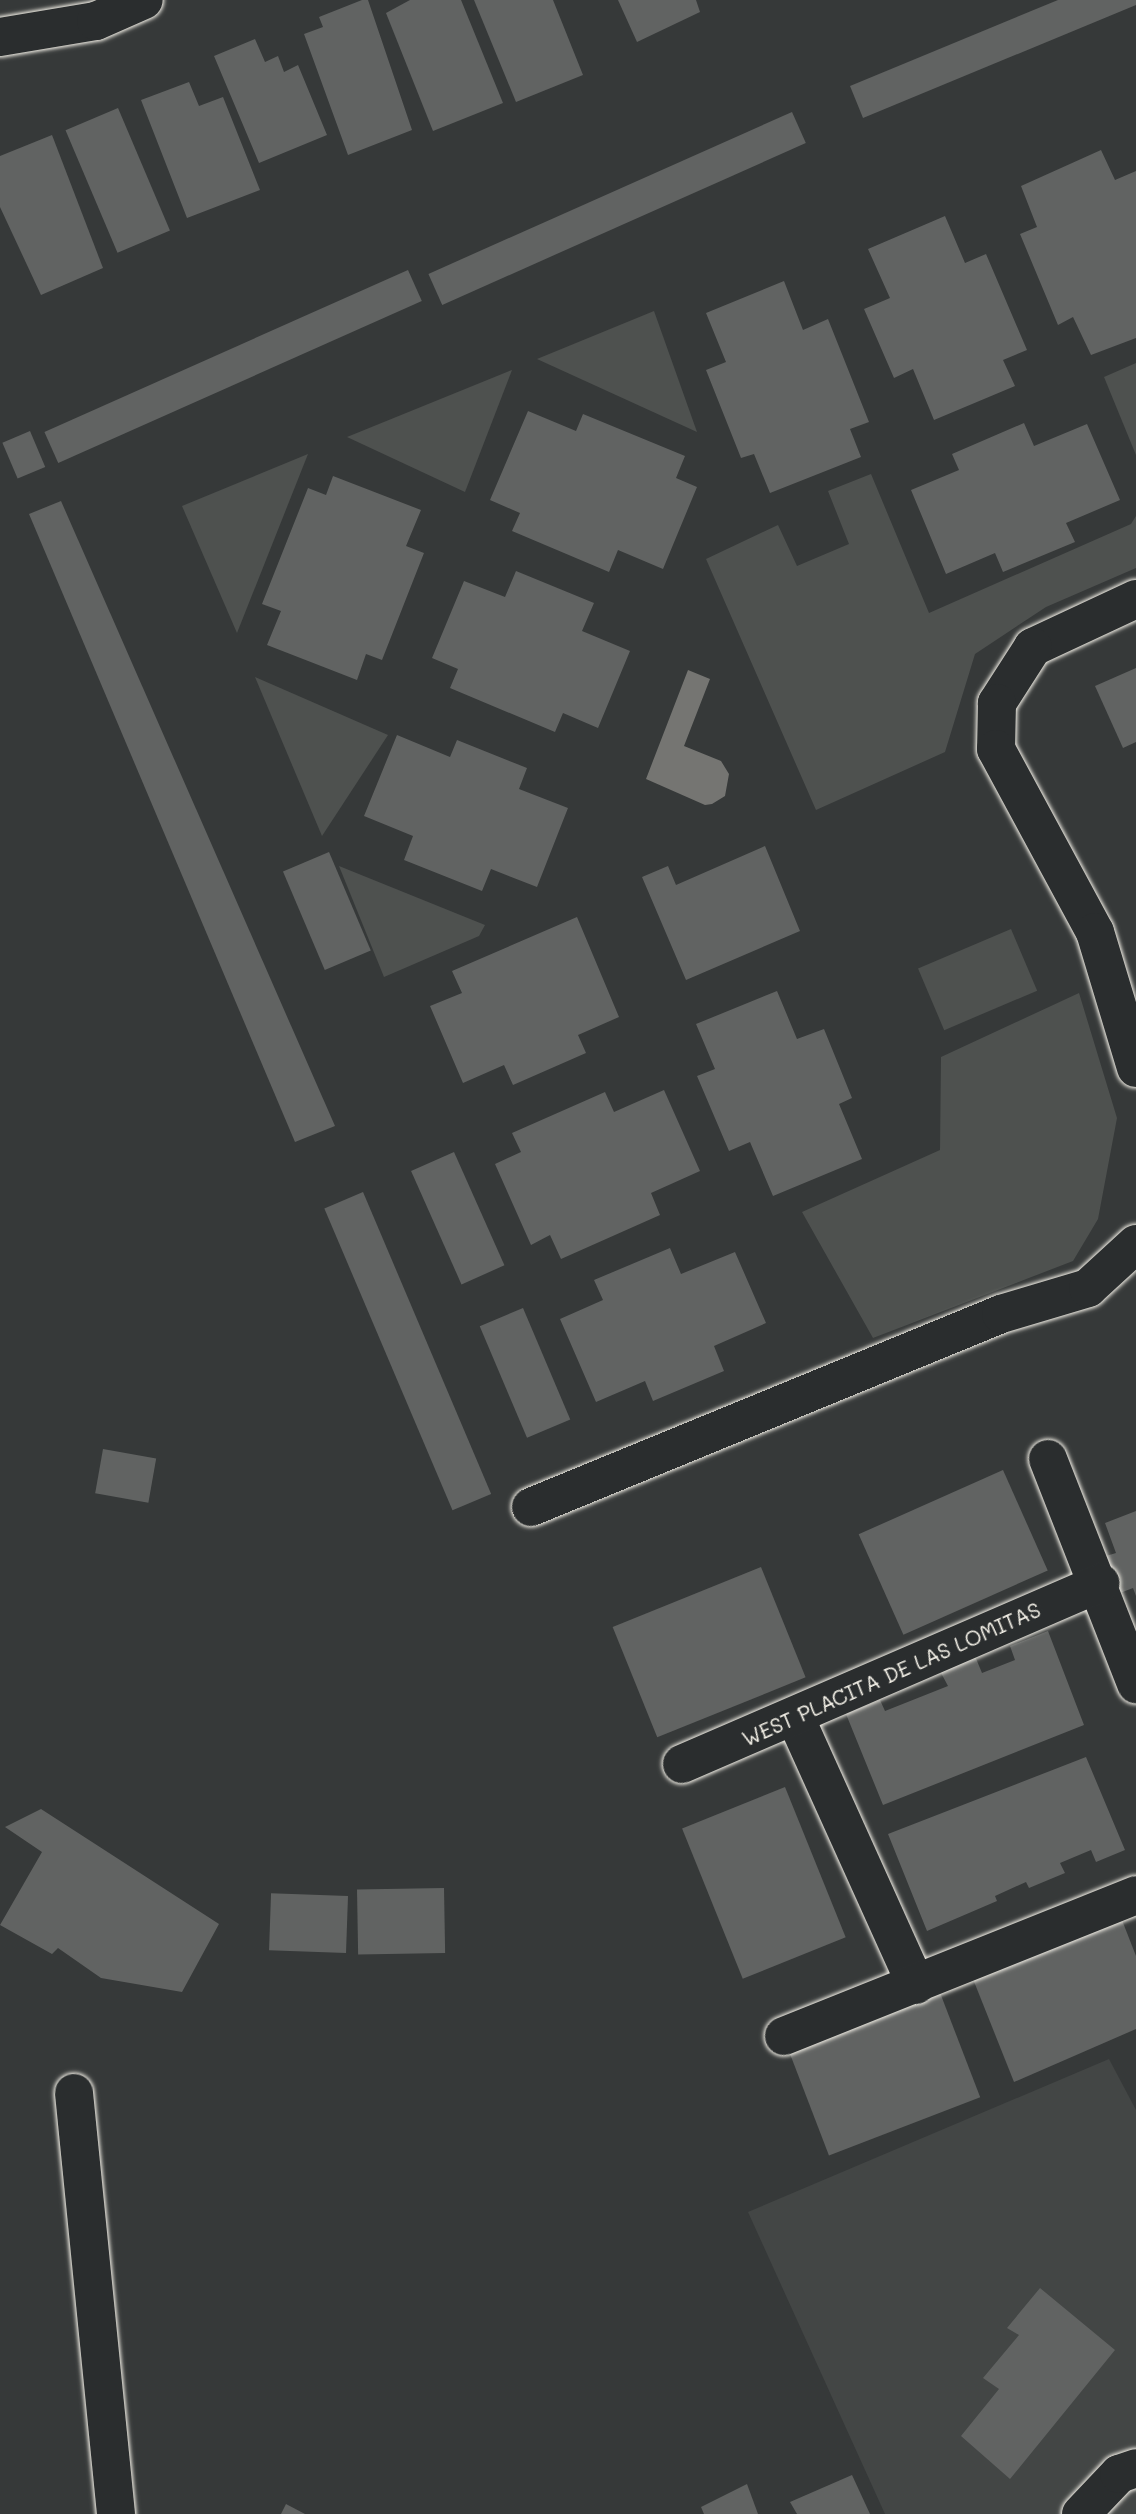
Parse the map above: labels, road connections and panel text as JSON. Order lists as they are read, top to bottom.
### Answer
{
  "streets": {
    "street": ["WEST PLACITA DE LAS LOMITAS"]
  }
}
